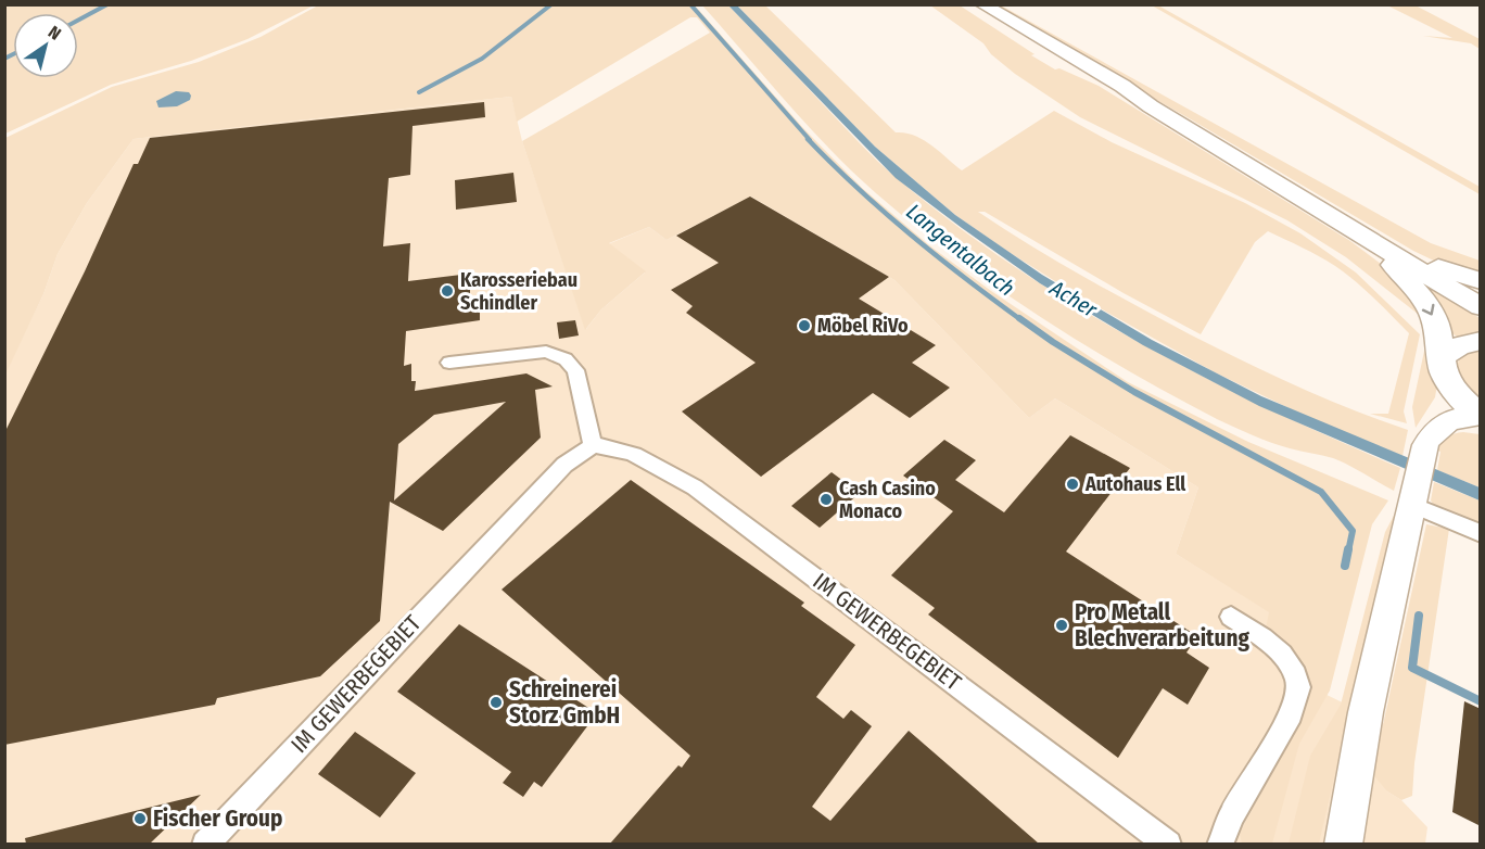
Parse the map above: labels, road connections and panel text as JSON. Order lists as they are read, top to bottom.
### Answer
{
  "streets": {
    "street": ["IM GEWERBEGEBIET"]
  },
  "water": ["Langentalbach", "Acher"],
  "places": [
    "Karosseriebau Schindler",
    "Möbel RiVo",
    "Autohaus Ell",
    "Cash Casino Monaco",
    "Pro Metall Blechverarbeitung",
    "Schreinerei Storz GmbH",
    "Fischer Group"
  ],
  "north": "top right"
}
